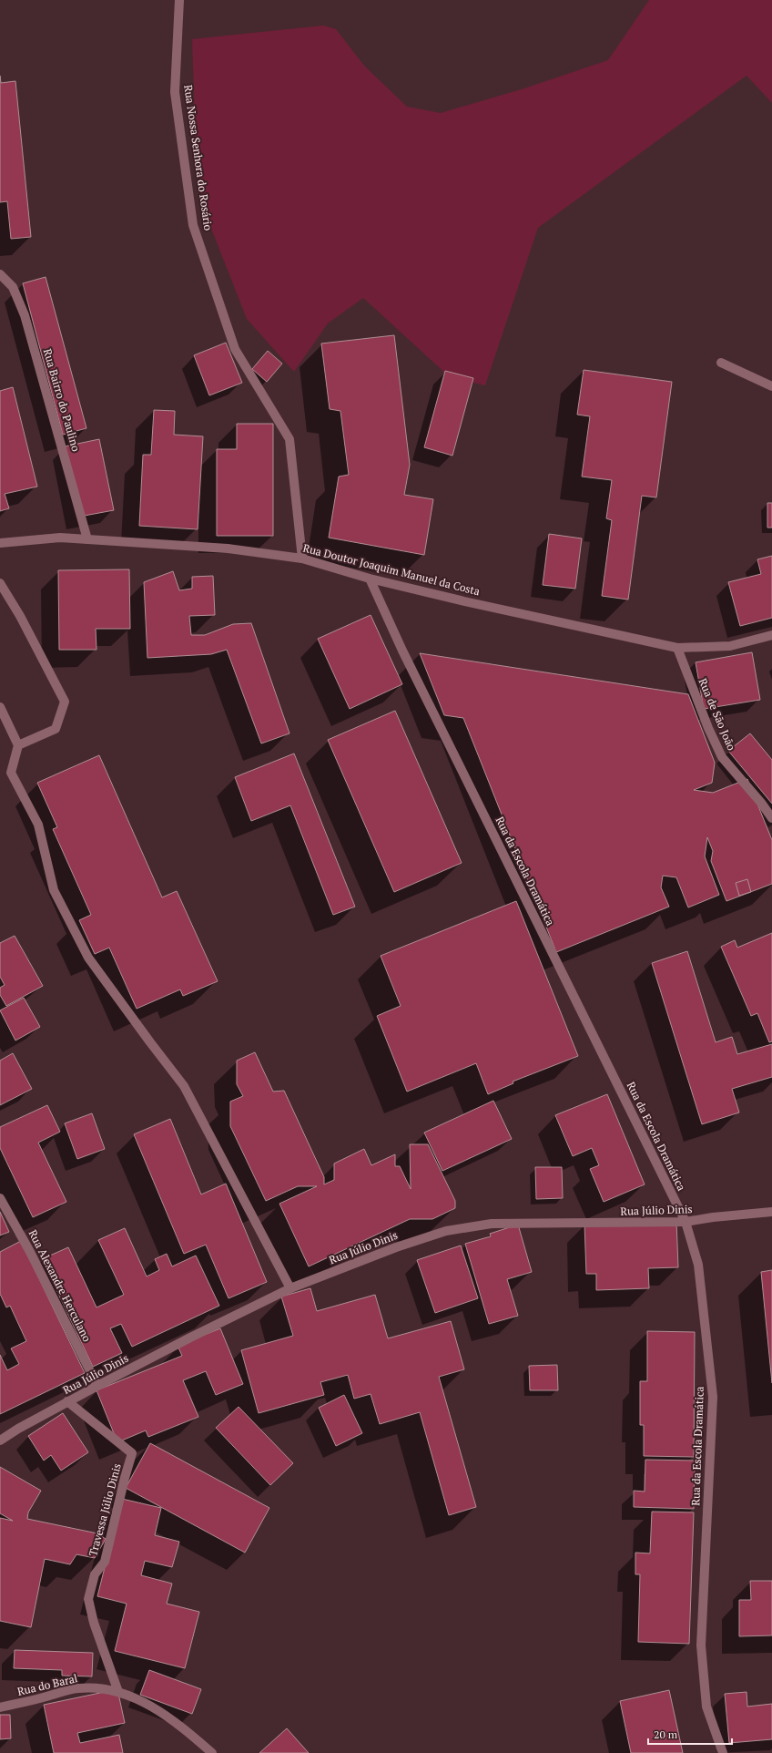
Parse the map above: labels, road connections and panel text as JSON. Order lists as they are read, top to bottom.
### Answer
{
  "streets": {
    "street": [
      "Rua Nossa Senhora do Rosário",
      "Rua Bairro do Paulino",
      "Rua Doutor Joaquim Manuel da Costa",
      "Rua de São João",
      "Rua da Escola Dramática",
      "Rua Júlio Dinis",
      "Rua Alexandre Herculano",
      "Travessa Júlio Dinis",
      "Rua do Baral"
    ]
  },
  "crossings": [
    ["Rua Nossa Senhora do Rosário", "Rua Doutor Joaquim Manuel da Costa"],
    ["Rua Bairro do Paulino", "Rua Doutor Joaquim Manuel da Costa"],
    ["Rua Doutor Joaquim Manuel da Costa", "Rua de São João"],
    ["Rua Doutor Joaquim Manuel da Costa", "Rua da Escola Dramática"],
    ["Rua da Escola Dramática", "Rua Júlio Dinis"],
    ["Rua Júlio Dinis", "Rua Alexandre Herculano"],
    ["Rua Júlio Dinis", "Travessa Júlio Dinis"],
    ["Travessa Júlio Dinis", "Rua do Baral"]
  ],
  "scale_bar": "20 m"
}
